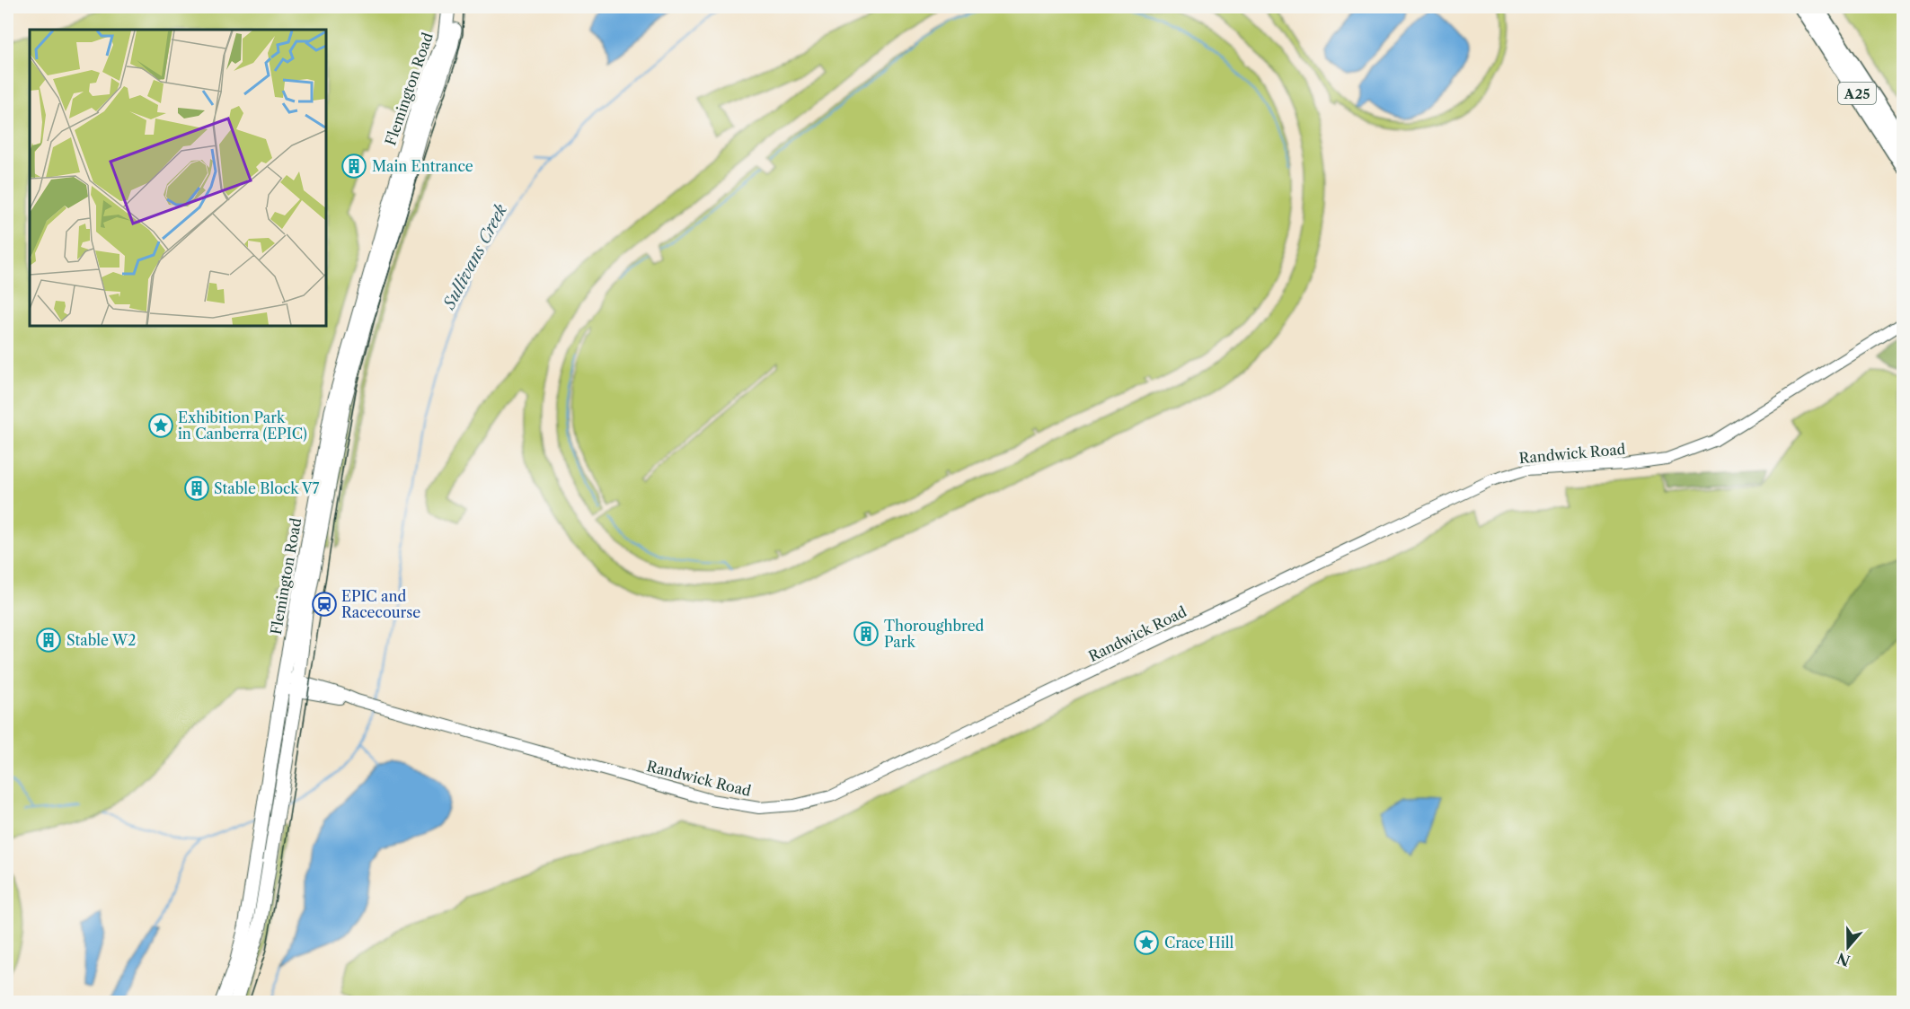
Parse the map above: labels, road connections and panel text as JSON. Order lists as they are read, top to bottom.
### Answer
{
  "streets": {
    "highway": ["A25"],
    "main road": ["Flemington Road"],
    "street": ["Randwick Road"]
  },
  "crossings": [
    ["Flemington Road", "Randwick Road"]
  ],
  "water": ["Sullivans Creek"],
  "places": {
    "building": [
      "Main Entrance",
      "Stable Block V7",
      "Thoroughbred Park",
      "Stable W2"
    ],
    "place": ["Exhibition Park in Canberra (EPIC)", "Crace Hill"],
    "station": ["EPIC and Racecourse"]
  },
  "north": "bottom"
}
